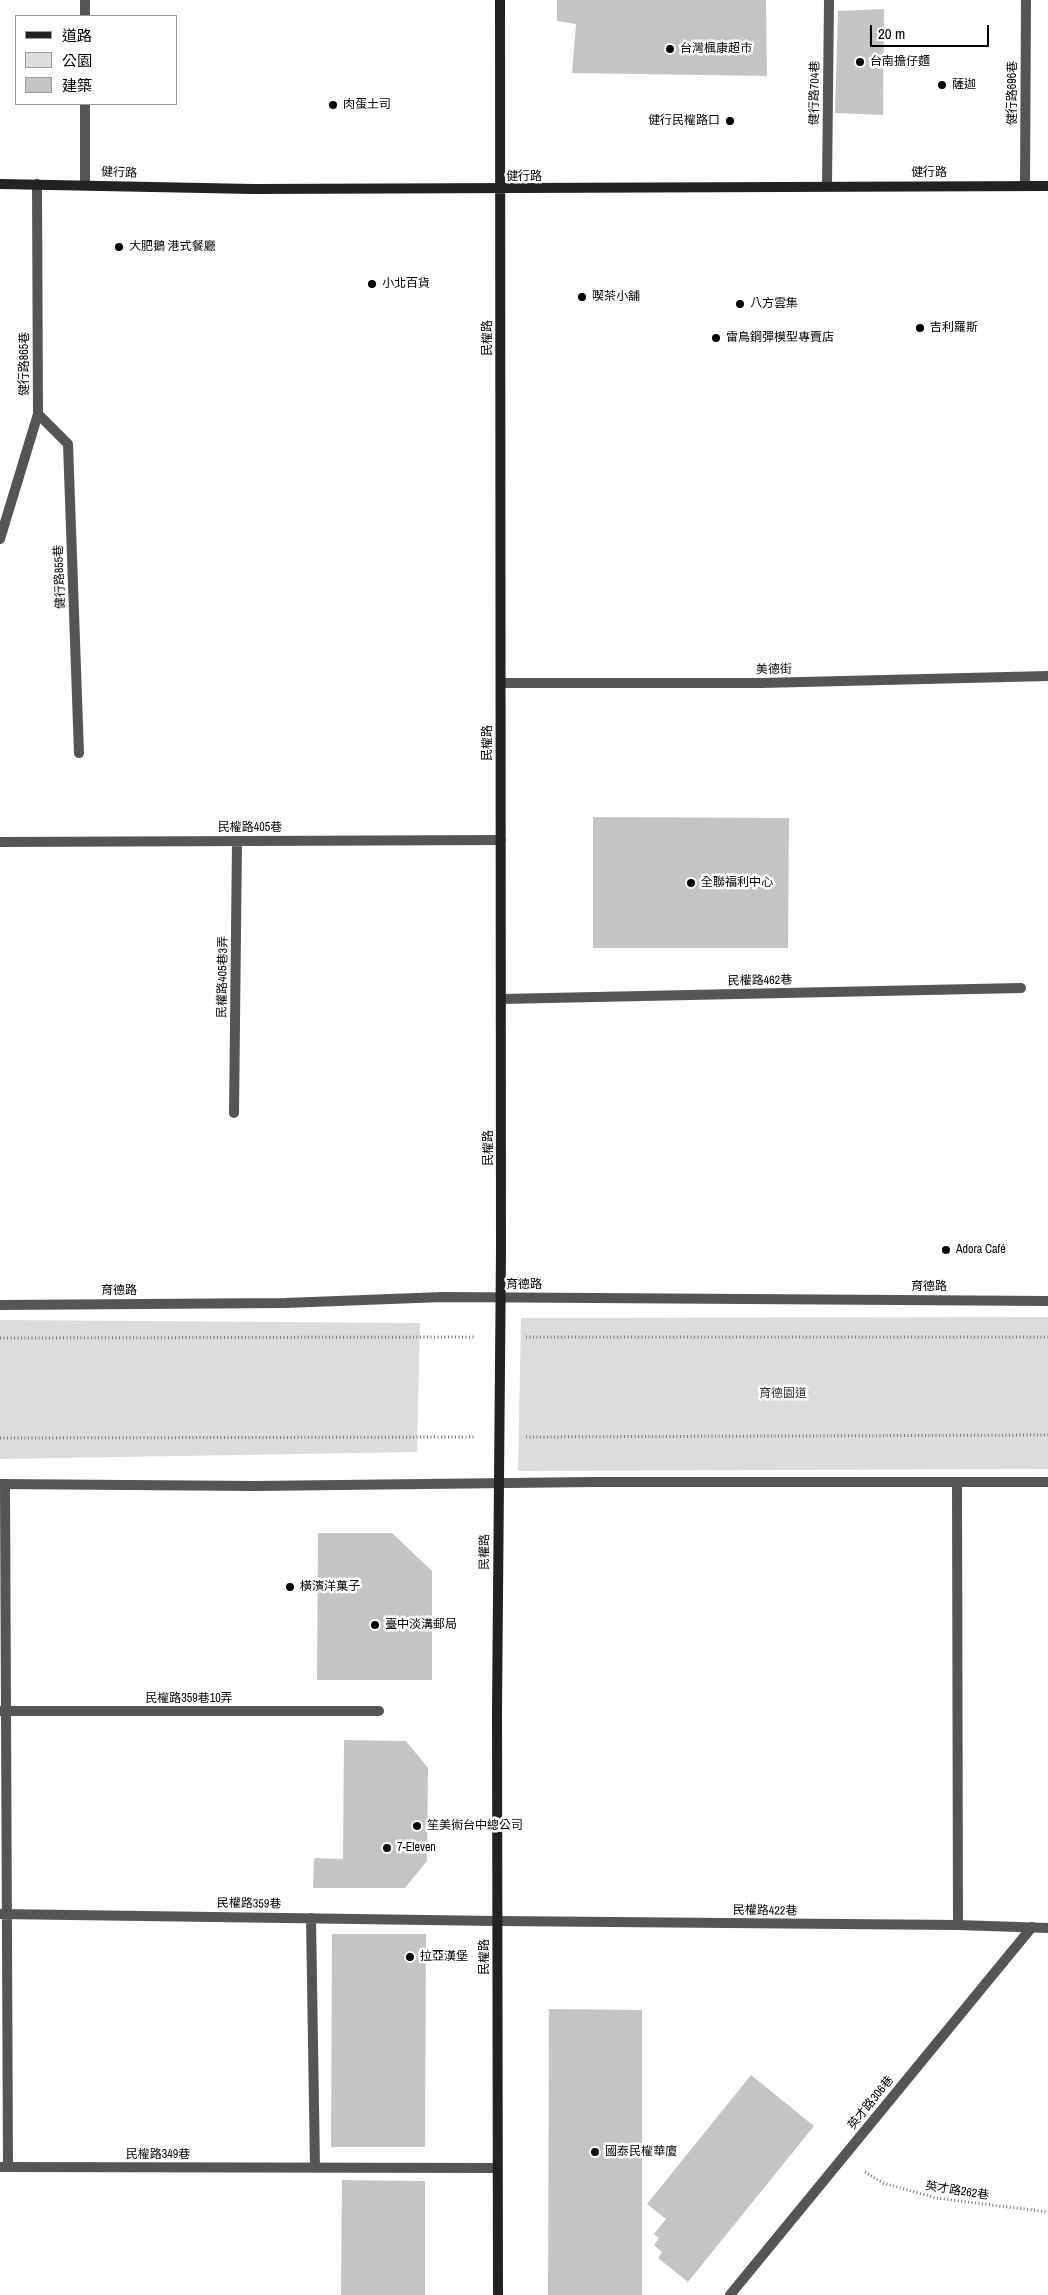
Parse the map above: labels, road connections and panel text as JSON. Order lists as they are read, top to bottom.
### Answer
{
  "streets": {
    "street": [
      "健行路704巷",
      "健行路696巷",
      "健行路",
      "民權路",
      "健行路865巷",
      "健行路855巷",
      "美德街",
      "民權路405巷",
      "民權路405巷3弄",
      "民權路462巷",
      "育德路",
      "民權路359巷10弄",
      "民權路359巷",
      "民權路422巷",
      "英才路306巷",
      "民權路349巷"
    ],
    "path": ["英才路262巷"]
  },
  "crossings": [
    ["健行路704巷", "健行路"],
    ["健行路696巷", "健行路"],
    ["健行路", "民權路"],
    ["健行路", "健行路865巷"],
    ["民權路", "美德街"],
    ["民權路", "民權路405巷"],
    ["民權路", "民權路462巷"],
    ["民權路", "育德路"],
    ["民權路", "民權路359巷"],
    ["民權路", "民權路422巷"],
    ["民權路", "民權路349巷"],
    ["健行路865巷", "健行路855巷"],
    ["民權路405巷", "民權路405巷3弄"],
    ["民權路359巷", "民權路422巷"],
    ["民權路422巷", "英才路306巷"],
    ["英才路306巷", "英才路262巷"]
  ],
  "parks": ["育德園道"],
  "places": [
    "台灣楓康超市",
    "台南擔仔麵",
    "薩迦",
    "肉蛋土司",
    "健行民權路口",
    "大肥鵝 港式餐廳",
    "小北百貨",
    "喫茶小舖",
    "八方雲集",
    "吉利羅斯",
    "雷鳥鋼彈模型專賣店",
    "全聯福利中心",
    "Adora Café",
    "橫濱洋菓子",
    "臺中淡溝郵局",
    "笙美術台中總公司",
    "7-Eleven",
    "拉亞漢堡",
    "國泰民權華廈"
  ],
  "legend": ["道路", "公園", "建築"],
  "scale_bar": "20 m"
}
